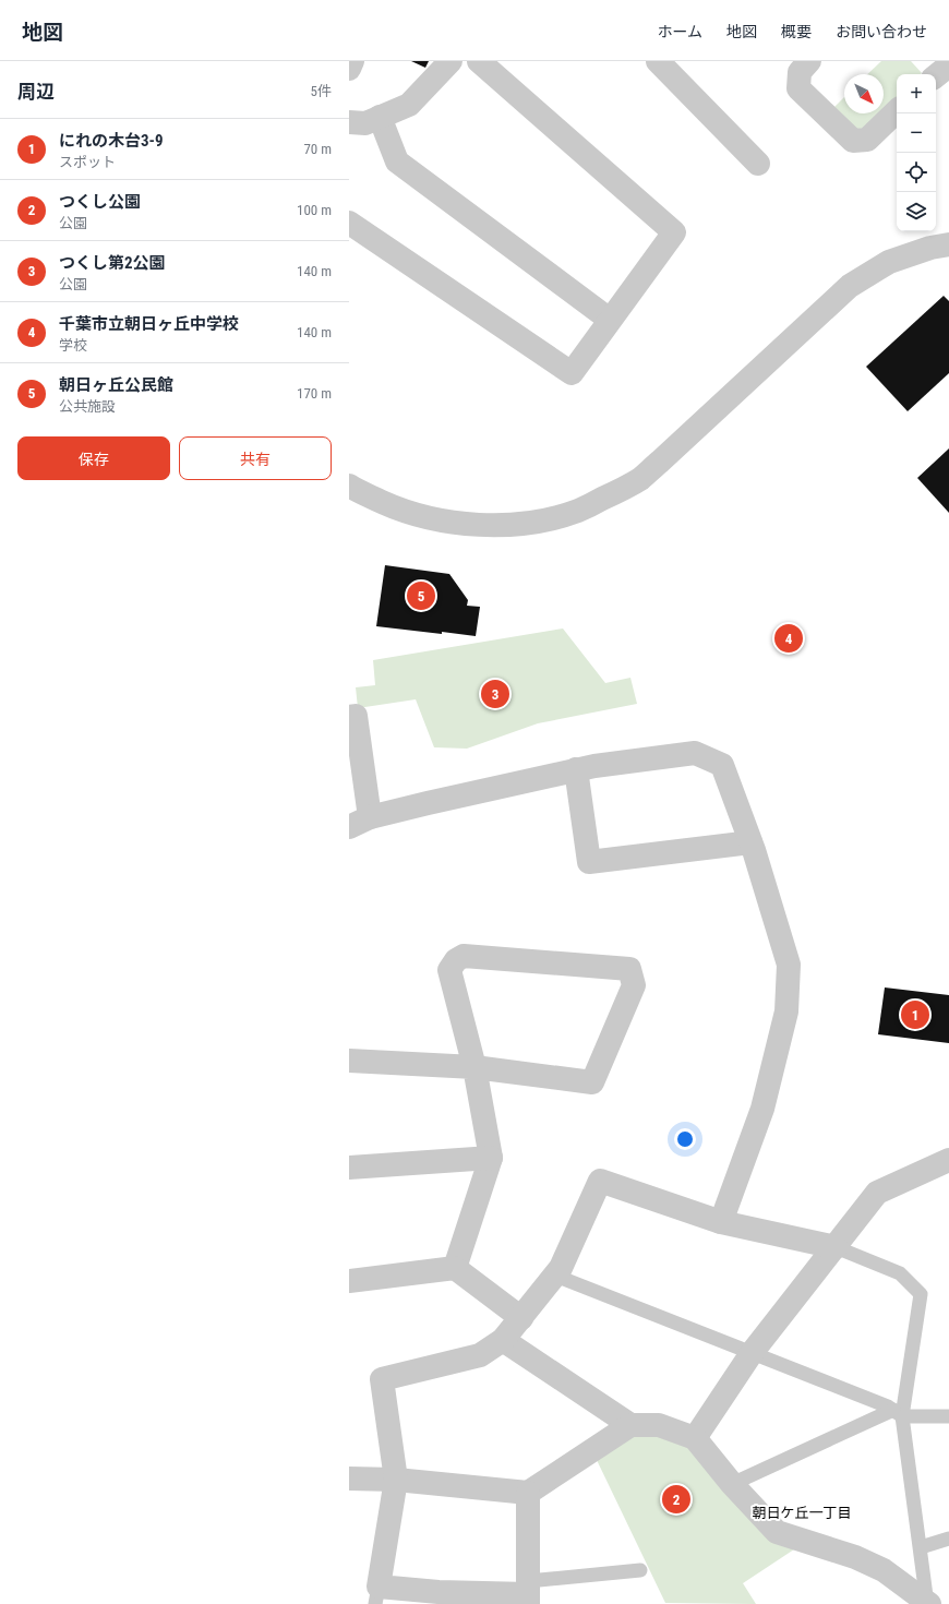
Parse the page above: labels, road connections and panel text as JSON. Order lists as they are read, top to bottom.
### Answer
{
  "districts": ["朝日ケ丘一丁目"],
  "north": "bottom right",
  "page": {
    "header": "地図",
    "nav": [
      "ホーム",
      "地図",
      "概要",
      "お問い合わせ"
    ],
    "heading": ["周辺", "5件"],
    "map_buttons": ["+", "−"],
    "list": [
      {
        "mark": "1",
        "name": "にれの木台3-9",
        "note": "スポット",
        "value": "70 m"
      },
      {
        "mark": "2",
        "name": "つくし公園",
        "note": "公園",
        "value": "100 m"
      },
      {
        "mark": "3",
        "name": "つくし第2公園",
        "note": "公園",
        "value": "140 m"
      },
      {
        "mark": "4",
        "name": "千葉市立朝日ヶ丘中学校",
        "note": "学校",
        "value": "140 m"
      },
      {
        "mark": "5",
        "name": "朝日ヶ丘公民館",
        "note": "公共施設",
        "value": "170 m"
      }
    ],
    "buttons": ["保存", "共有"],
    "pins": [
      "5",
      "4",
      "3",
      "1",
      "2"
    ]
  }
}
